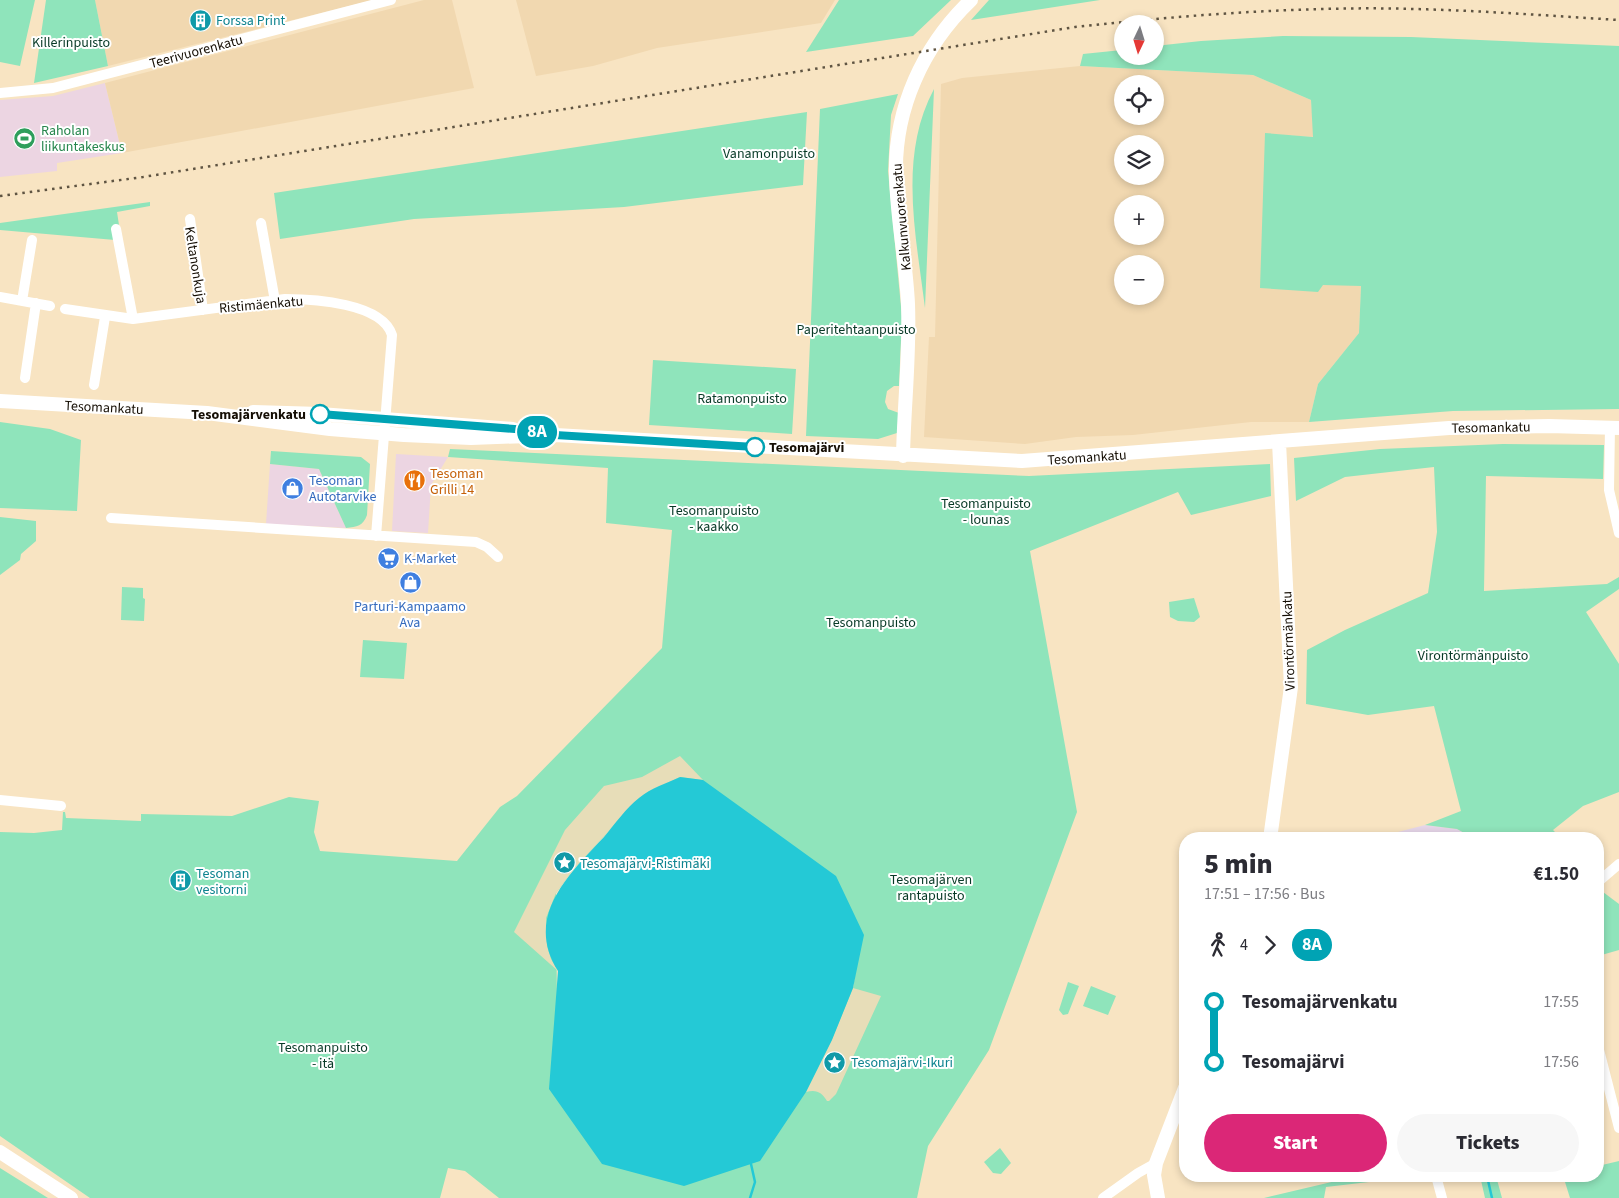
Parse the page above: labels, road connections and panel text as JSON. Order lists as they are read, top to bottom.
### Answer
{
  "streets": {
    "main road": ["Kalkunvuorenkatu", "Tesomankatu", "Virontörmänkatu"],
    "street": ["Teerivuorenkatu", "Keltanonkuja", "Ristimäenkatu"]
  },
  "crossings": [
    ["Kalkunvuorenkatu", "Tesomankatu"],
    ["Keltanonkuja", "Ristimäenkatu"],
    ["Ristimäenkatu", "Tesomankatu"],
    ["Tesomankatu", "Virontörmänkatu"]
  ],
  "parks": [
    "Killerinpuisto",
    "Vanamonpuisto",
    "Paperitehtaanpuisto",
    "Ratamonpuisto",
    "Tesomanpuisto - lounas",
    "Tesomanpuisto - kaakko",
    "Tesomanpuisto",
    "Virontörmänpuisto",
    "Tesomajärven rantapuisto",
    "Tesomanpuisto - itä"
  ],
  "places": {
    "building": ["Forssa Print", "Tesoman vesitorni"],
    "sports": ["Raholan liikuntakeskus"],
    "other": ["Tesomajärvenkatu", "Tesomajärvi"],
    "restaurant": ["Tesoman Grilli 14"],
    "shop": ["Tesoman Autotarvike", "Parturi-Kampaamo Ava"],
    "supermarket": ["K-Market"],
    "place": ["Tesomajärvi-Ristimäki", "Tesomajärvi-Ikuri"]
  },
  "lines": ["bus line 8A"],
  "north": "bottom",
  "page": {
    "on_map": "8A",
    "map_buttons": ["+", "−"],
    "heading": ["5 min", "17:51 – 17:56 · Bus", "€1.50"],
    "legs": ["4", "8A"],
    "list": [
      {
        "name": "Tesomajärvenkatu",
        "value": "17:55"
      },
      {
        "name": "Tesomajärvi",
        "value": "17:56"
      }
    ],
    "buttons": ["Start", "Tickets"]
  }
}
